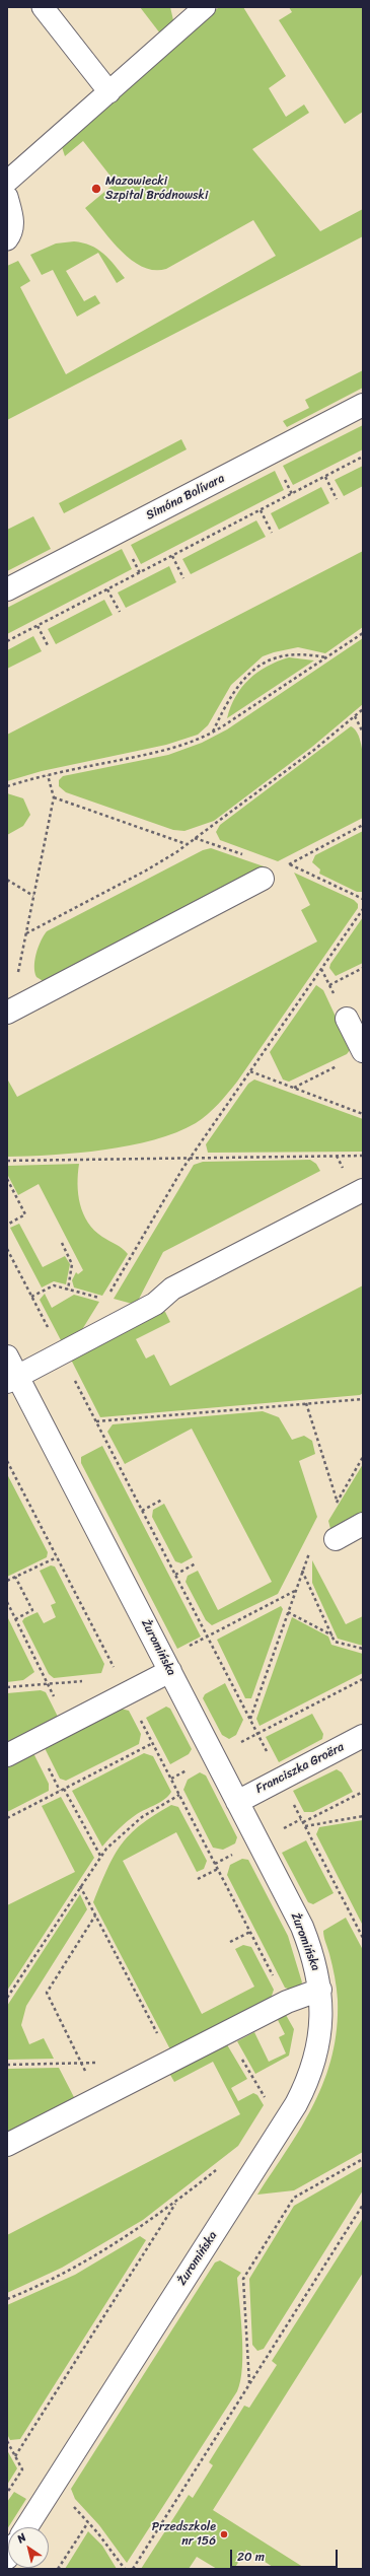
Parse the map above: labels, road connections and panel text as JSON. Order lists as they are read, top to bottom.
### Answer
{
  "streets": {
    "street": ["Simóna Bolívara", "Żuromińska", "Franciszka Groëra"]
  },
  "crossings": [
    ["Żuromińska", "Franciszka Groëra"]
  ],
  "places": ["Mazowiecki Szpital Bródnowski", "Przedszkole nr 156"],
  "scale_bar": "20 m",
  "north": "top left"
}
